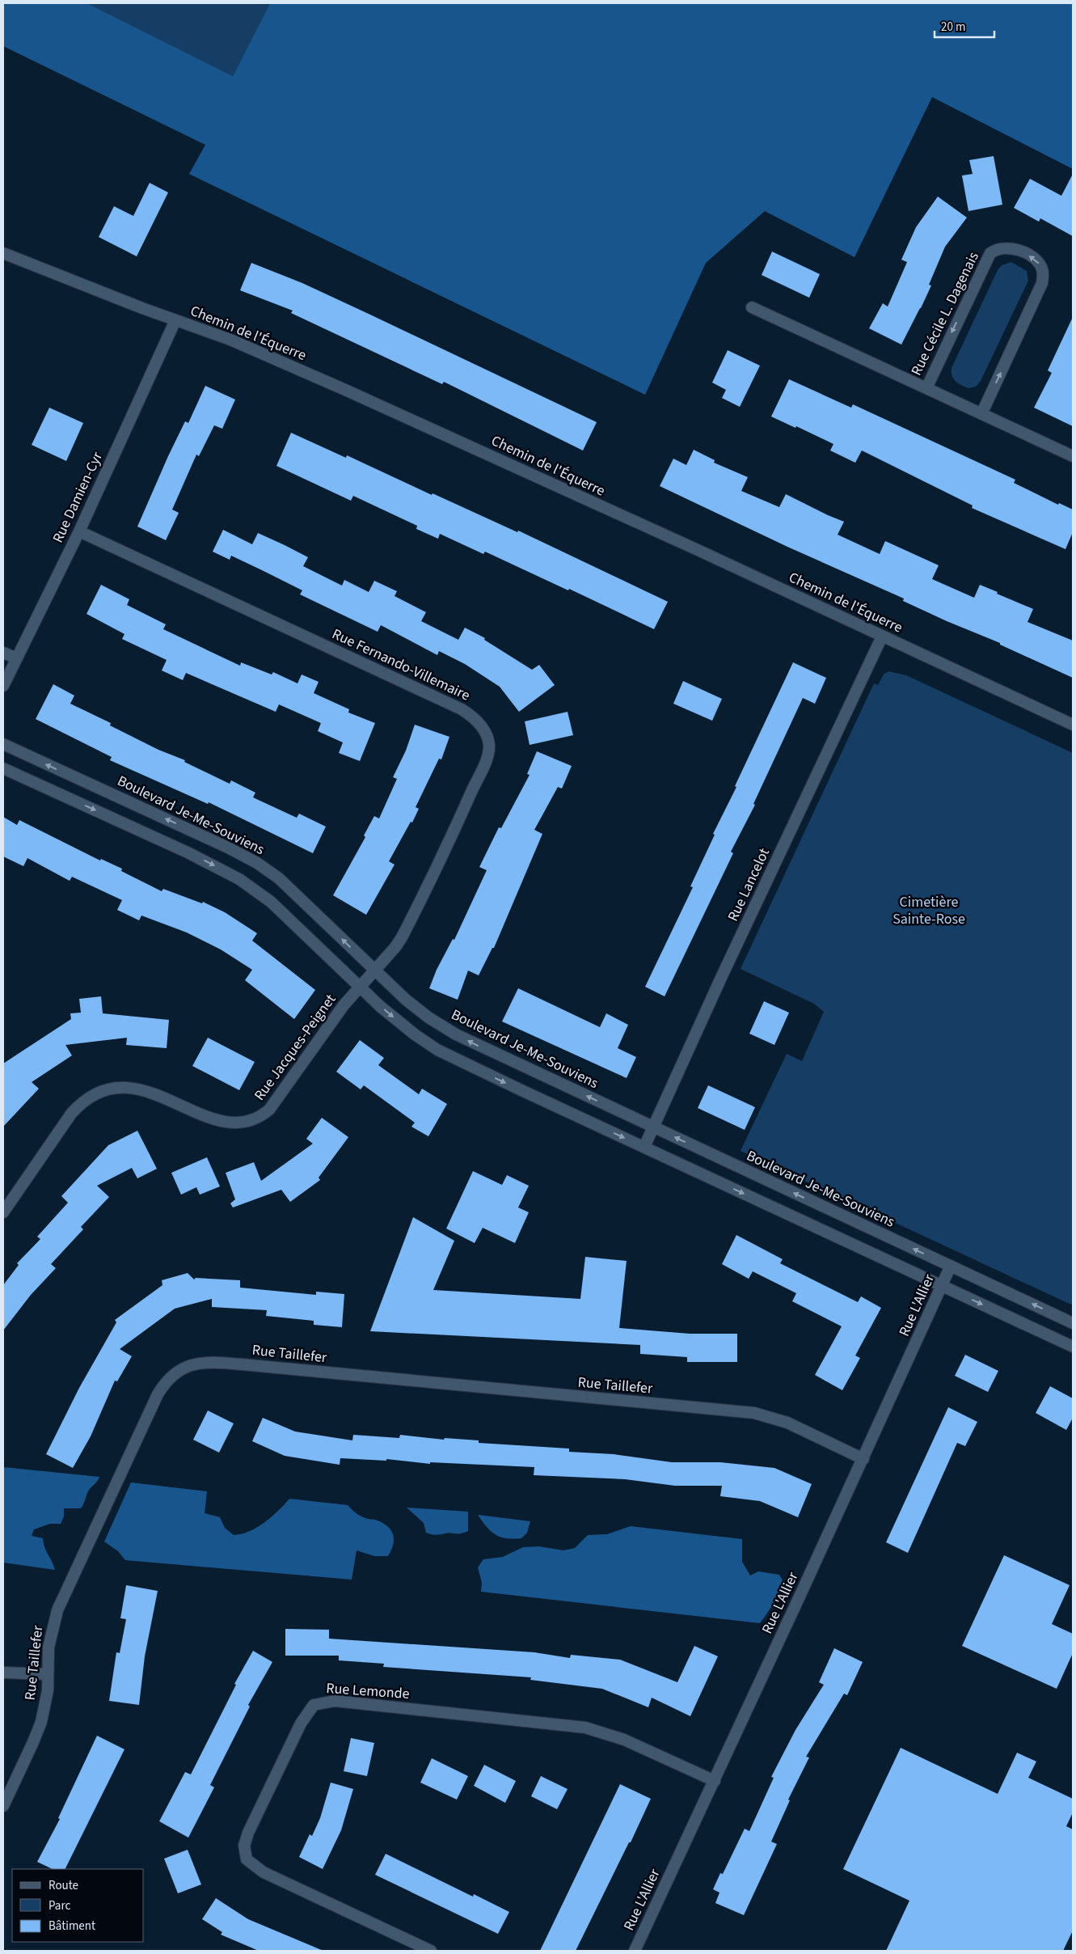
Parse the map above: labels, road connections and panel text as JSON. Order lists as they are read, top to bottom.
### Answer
{
  "streets": {
    "street": [
      "Rue Cécile L. Dagenais",
      "Chemin de l'Équerre",
      "Rue Damien-Cyr",
      "Rue Fernando-Villemaire",
      "Boulevard Je-Me-Souviens",
      "Rue Lancelot",
      "Rue Jacques-Peignet",
      "Rue L'Allier",
      "Rue Taillefer",
      "Rue Lemonde"
    ]
  },
  "crossings": [
    ["Chemin de l'Équerre", "Rue Damien-Cyr"],
    ["Chemin de l'Équerre", "Rue Lancelot"],
    ["Rue Damien-Cyr", "Rue Fernando-Villemaire"],
    ["Rue Fernando-Villemaire", "Boulevard Je-Me-Souviens"],
    ["Rue Fernando-Villemaire", "Rue Jacques-Peignet"],
    ["Boulevard Je-Me-Souviens", "Rue Lancelot"],
    ["Boulevard Je-Me-Souviens", "Rue L'Allier"],
    ["Rue L'Allier", "Rue Taillefer"],
    ["Rue L'Allier", "Rue Lemonde"]
  ],
  "parks": ["Cimetière Sainte-Rose"],
  "legend": ["Route", "Parc", "Bâtiment"],
  "scale_bar": "20 m"
}
